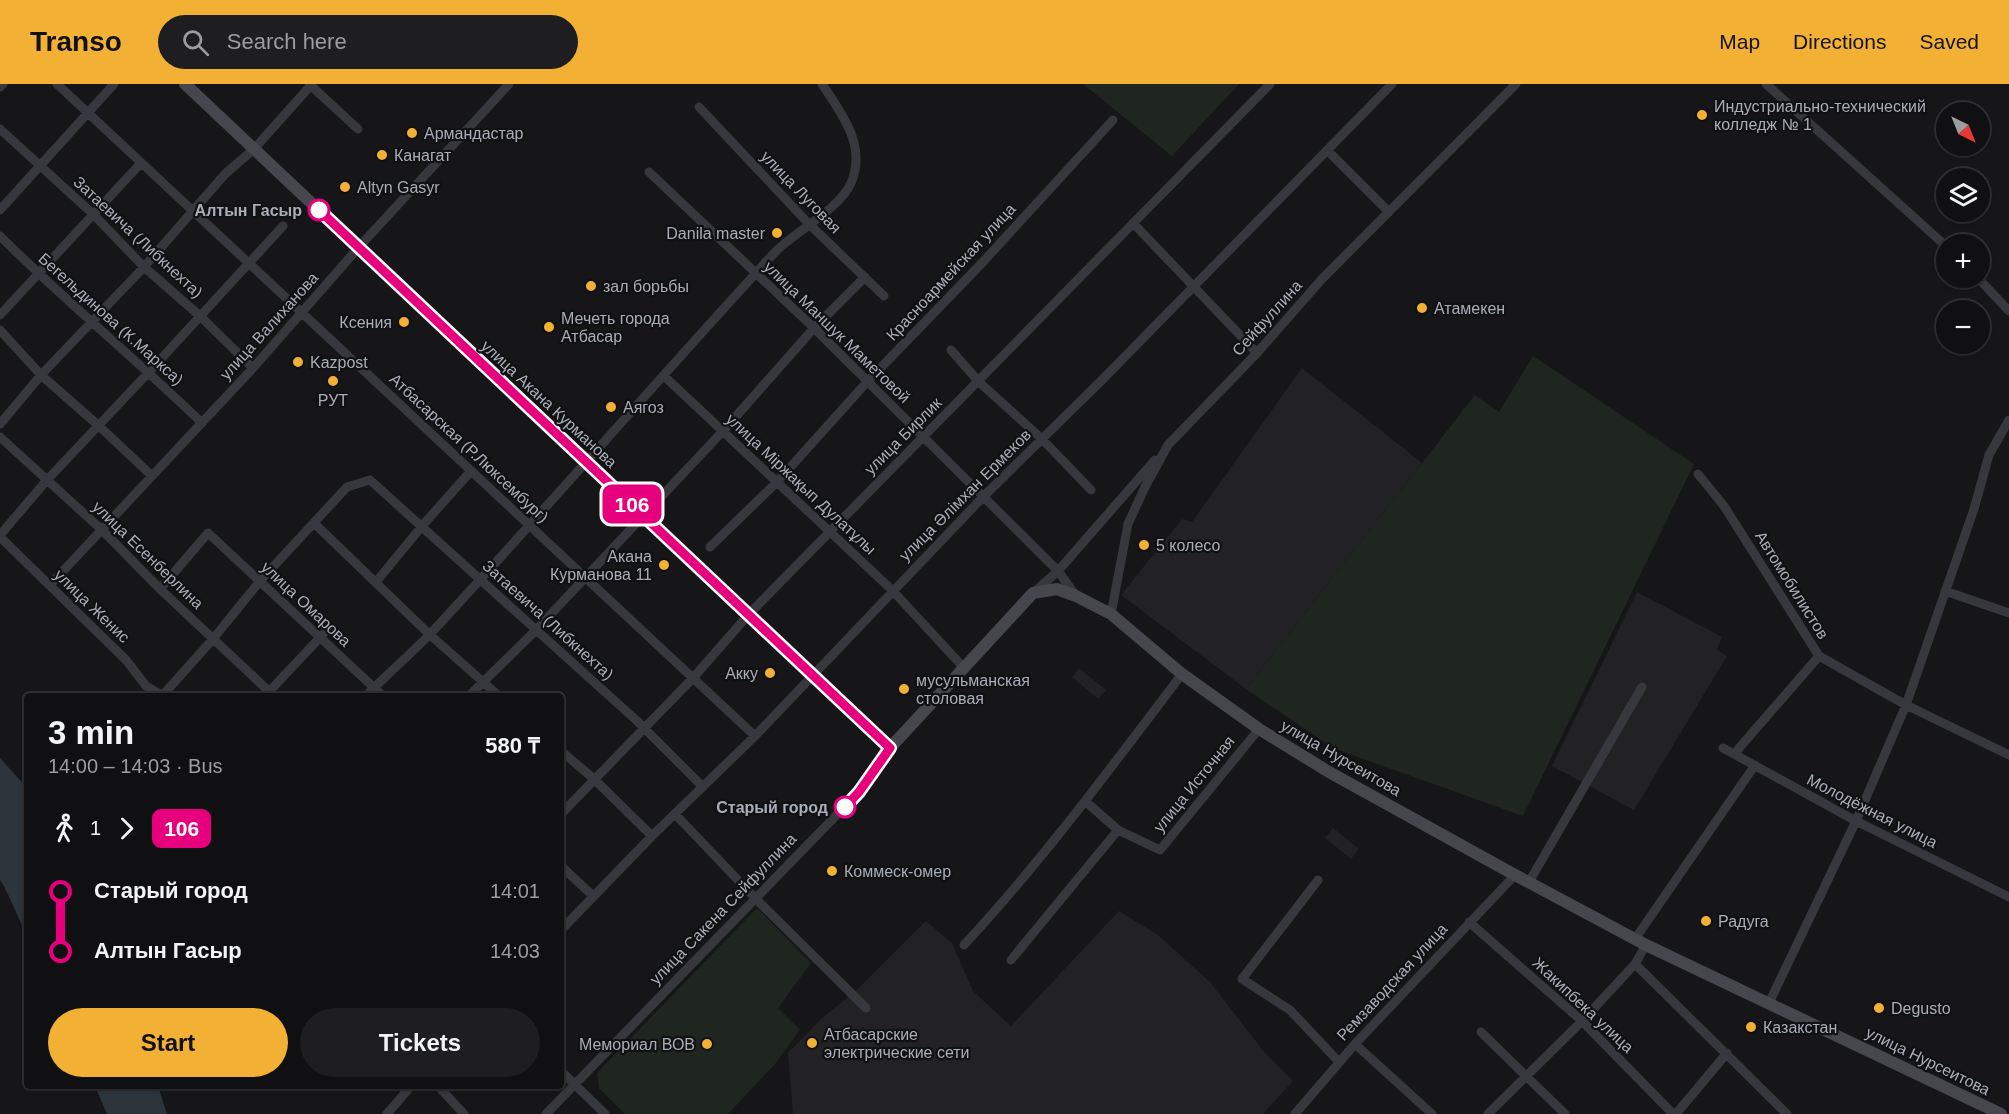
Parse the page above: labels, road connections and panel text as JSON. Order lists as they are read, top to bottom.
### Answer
{
  "streets": {
    "main road": ["улица Акана Курманова", "улица Нурсеитова", "улица Сакена Сейфуллина"],
    "street": [
      "улица Луговая",
      "Затаевича (Либкнехта)",
      "Красноармейская улица",
      "Сейфуллина",
      "Бегельдинова (К.Маркса)",
      "улица Валиханова",
      "улица Маншук Маметовой",
      "улица Бирлик",
      "Атбасарская (Р.Люксембург)",
      "улица Міржақып Дулатұлы",
      "улица Әлімхан Ермеков",
      "улица Есенберлина",
      "Автомобилистов",
      "улица Омарова",
      "улица Женис",
      "улица Источная",
      "Молодёжная улица",
      "Ремзаводская улица",
      "Жакипбека улица"
    ]
  },
  "crossings": [
    ["Затаевича (Либкнехта)", "улица Валиханова"],
    ["Затаевича (Либкнехта)", "улица Бирлик"],
    ["Затаевича (Либкнехта)", "улица Әлімхан Ермеков"],
    ["Красноармейская улица", "улица Маншук Маметовой"],
    ["Красноармейская улица", "улица Міржақып Дулатұлы"],
    ["Сейфуллина", "улица Нурсеитова"],
    ["Сейфуллина", "улица Сакена Сейфуллина"],
    ["Бегельдинова (К.Маркса)", "улица Валиханова"],
    ["улица Валиханова", "улица Акана Курманова"],
    ["улица Валиханова", "Атбасарская (Р.Люксембург)"],
    ["улица Валиханова", "улица Есенберлина"],
    ["улица Валиханова", "улица Женис"],
    ["улица Маншук Маметовой", "улица Бирлик"],
    ["улица Маншук Маметовой", "улица Әлімхан Ермеков"],
    ["улица Маншук Маметовой", "улица Нурсеитова"],
    ["улица Маншук Маметовой", "улица Сакена Сейфуллина"],
    ["улица Акана Курманова", "улица Бирлик"],
    ["улица Акана Курманова", "улица Әлімхан Ермеков"],
    ["улица Акана Курманова", "улица Сакена Сейфуллина"],
    ["улица Бирлик", "Атбасарская (Р.Люксембург)"],
    ["улица Бирлик", "улица Міржақып Дулатұлы"],
    ["Атбасарская (Р.Люксембург)", "улица Әлімхан Ермеков"],
    ["улица Міржақып Дулатұлы", "улица Әлімхан Ермеков"],
    ["улица Міржақып Дулатұлы", "улица Сакена Сейфуллина"],
    ["улица Есенберлина", "улица Омарова"],
    ["улица Нурсеитова", "улица Источная"],
    ["улица Нурсеитова", "улица Сакена Сейфуллина"],
    ["улица Нурсеитова", "Ремзаводская улица"],
    ["Ремзаводская улица", "Жакипбека улица"]
  ],
  "places": [
    "Индустриально-технический колледж № 1",
    "Армандастар",
    "Канагат",
    "Altyn Gasyr",
    "Алтын Гасыр",
    "Danila master",
    "зал борьбы",
    "Атамекен",
    "Ксения",
    "Мечеть города Атбасар",
    "Kazpost",
    "РУТ",
    "Аягоз",
    "5 колесо",
    "Акана Курманова 11",
    "Акку",
    "мусульманская столовая",
    "Старый город",
    "Коммеск-омер",
    "Радуга",
    "Degusto",
    "Казакстан",
    "Атбасарские электрические сети",
    "Мемориал ВОВ"
  ],
  "lines": ["bus line 106"],
  "north": "bottom right",
  "page": {
    "header": "Transo",
    "search": "Search here",
    "nav": ["Map", "Directions", "Saved"],
    "on_map": "106",
    "map_buttons": ["+", "−"],
    "heading": ["3 min", "14:00 – 14:03 · Bus", "580 ₸"],
    "legs": ["1", "106"],
    "list": [
      {
        "name": "Старый город",
        "value": "14:01"
      },
      {
        "name": "Алтын Гасыр",
        "value": "14:03"
      }
    ],
    "buttons": ["Start", "Tickets"]
  }
}
